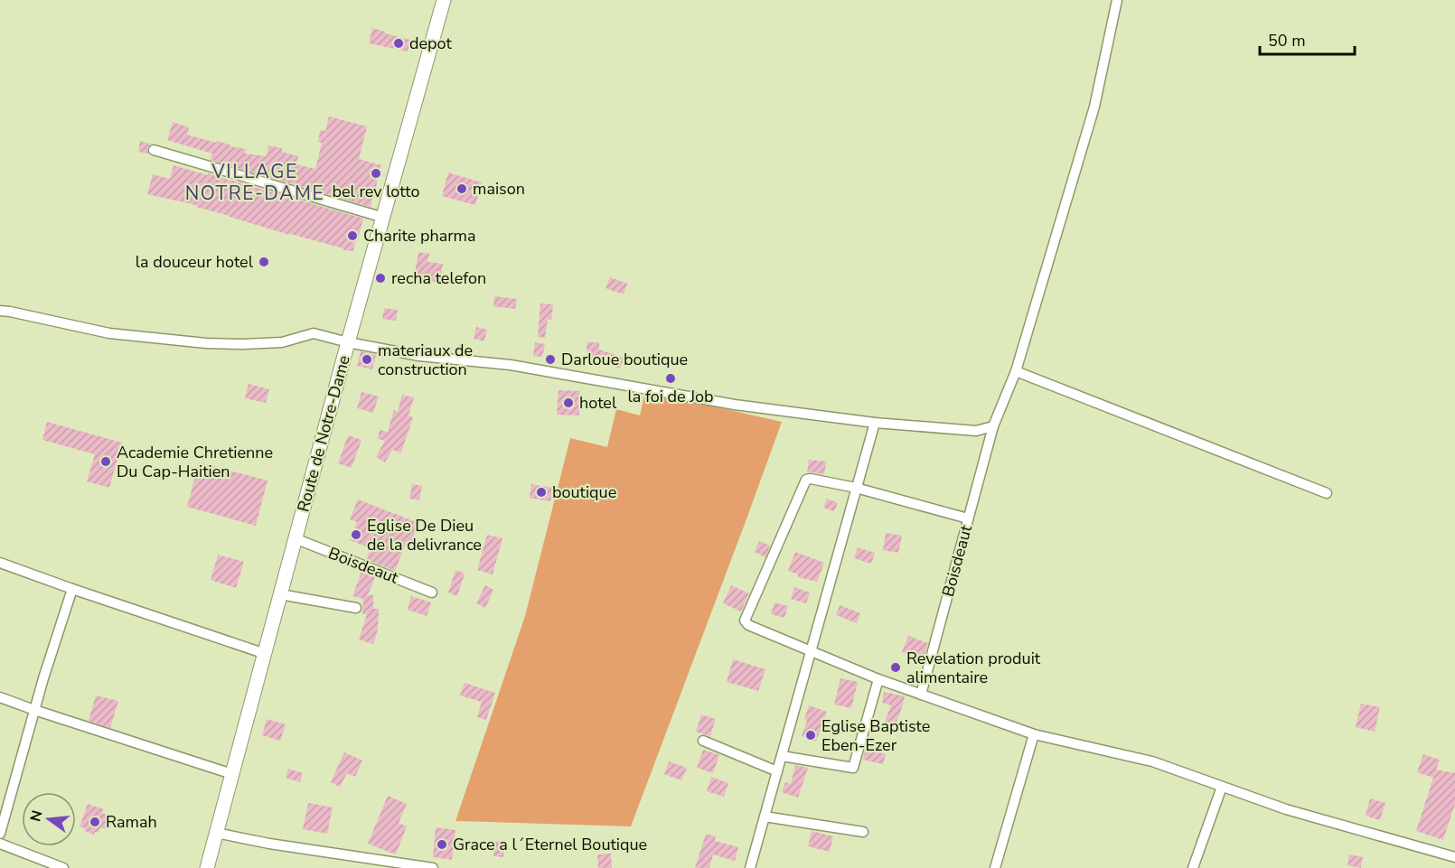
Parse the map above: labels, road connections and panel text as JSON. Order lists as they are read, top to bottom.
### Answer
{
  "streets": {
    "street": ["Route de Notre-Dame", "Boisdeaut"]
  },
  "crossings": [
    ["Route de Notre-Dame", "Boisdeaut"]
  ],
  "districts": ["VILLAGE NOTRE-DAME"],
  "places": [
    "depot",
    "bel rev lotto",
    "maison",
    "Charite pharma",
    "la douceur hotel",
    "recha telefon",
    "materiaux de construction",
    "Darloue boutique",
    "la foi de Job",
    "hotel",
    "Academie Chretienne Du Cap-Haitien",
    "boutique",
    "Eglise De Dieu de la delivrance",
    "Revelation produit alimentaire",
    "Eglise Baptiste Eben-Ezer",
    "Ramah",
    "Grace a l´Eternel Boutique"
  ],
  "scale_bar": "50 m",
  "north": "left"
}
